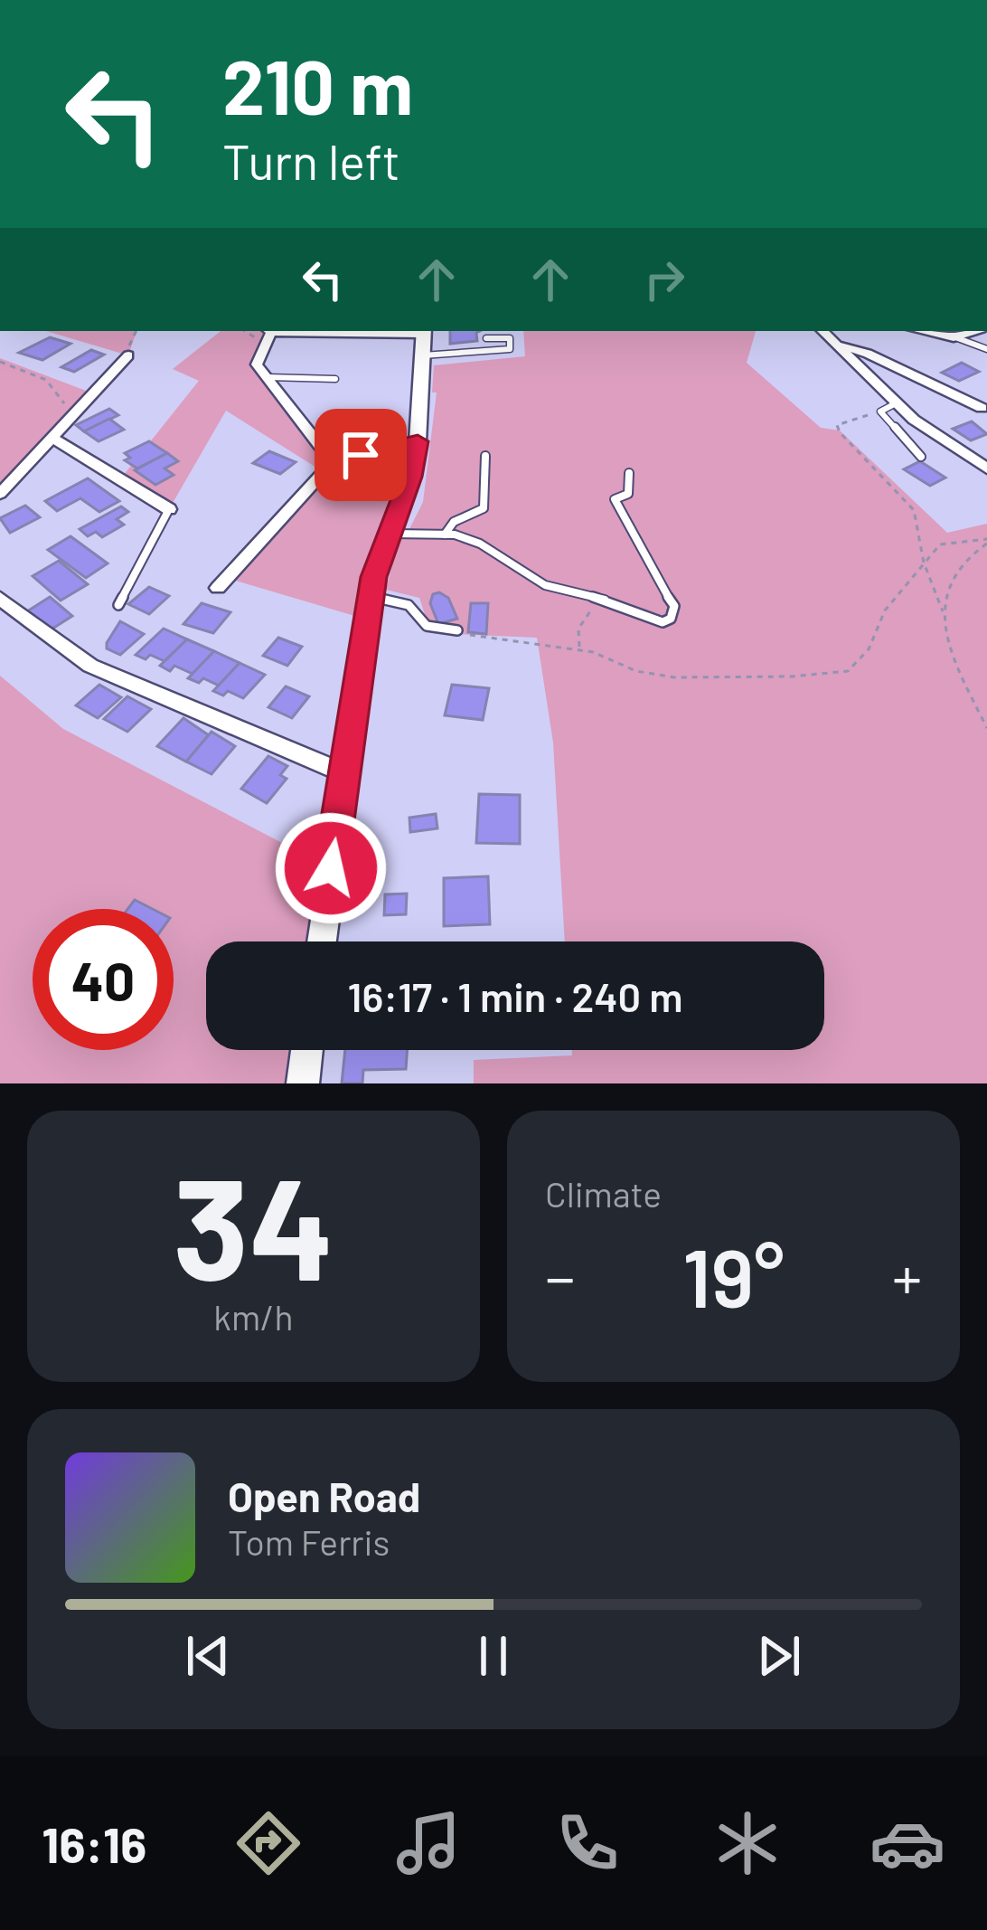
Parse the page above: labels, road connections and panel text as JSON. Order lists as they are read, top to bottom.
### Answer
{
  "page": {
    "turn": ["210 m", "Turn left"],
    "limit": "40",
    "trip": "16:17 · 1 min · 240 m",
    "tile": [
      ["34", "km/h"],
      "Climate"
    ],
    "heat": ["−", "19°", "+"],
    "song": ["Open Road", "Tom Ferris"],
    "tabs": "16:16"
  }
}
